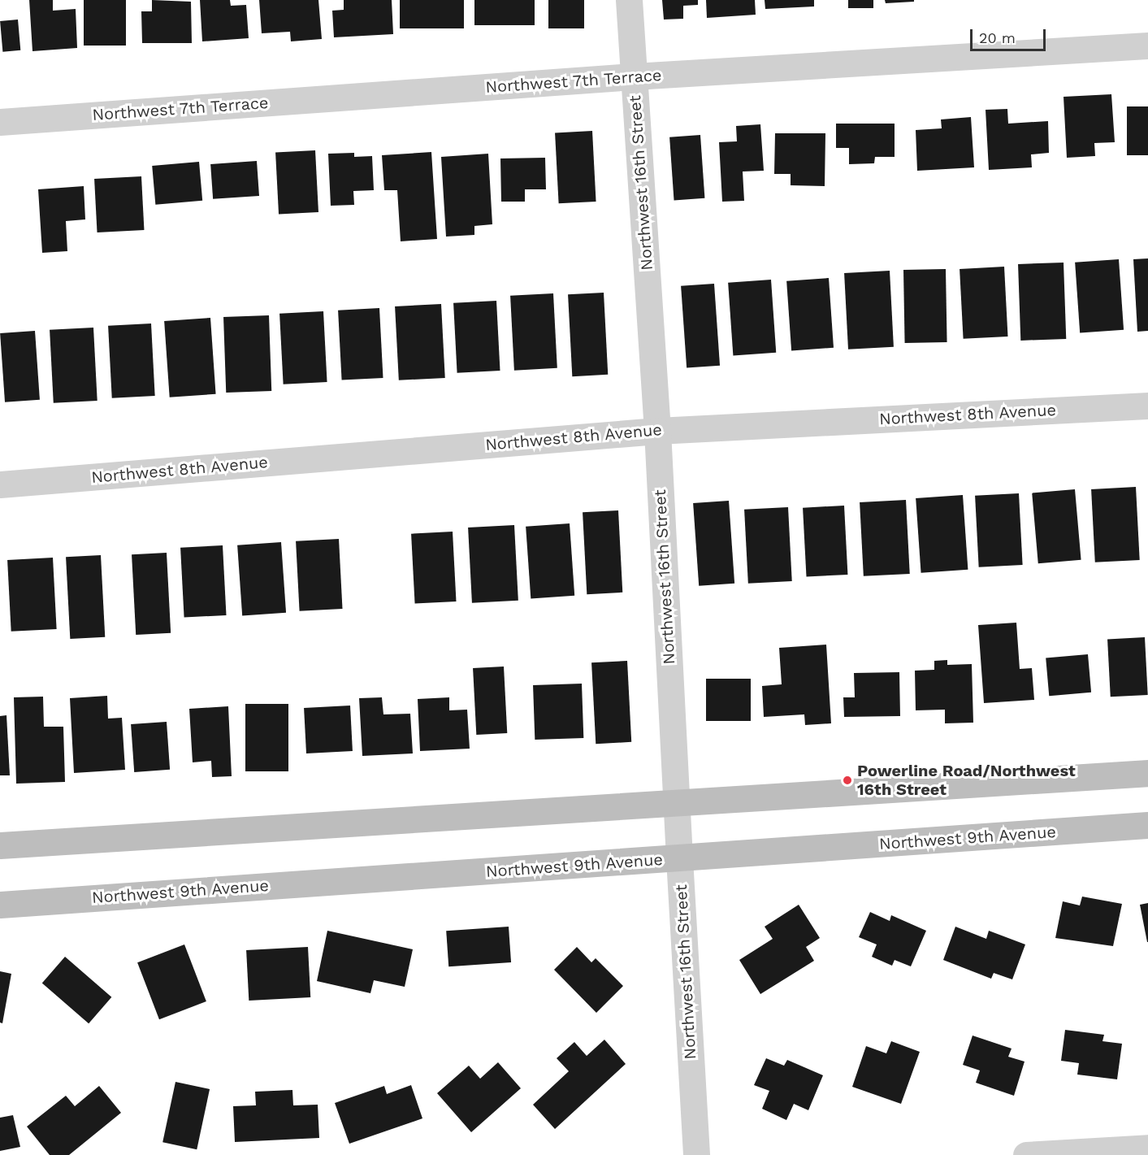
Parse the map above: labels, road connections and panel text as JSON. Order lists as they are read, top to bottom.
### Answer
{
  "streets": {
    "main road": ["Northwest 9th Avenue"],
    "street": ["Northwest 7th Terrace", "Northwest 16th Street", "Northwest 8th Avenue"]
  },
  "crossings": [
    ["Northwest 7th Terrace", "Northwest 16th Street"],
    ["Northwest 16th Street", "Northwest 8th Avenue"],
    ["Northwest 16th Street", "Northwest 9th Avenue"]
  ],
  "places": ["Powerline Road/Northwest 16th Street"],
  "scale_bar": "20 m"
}
